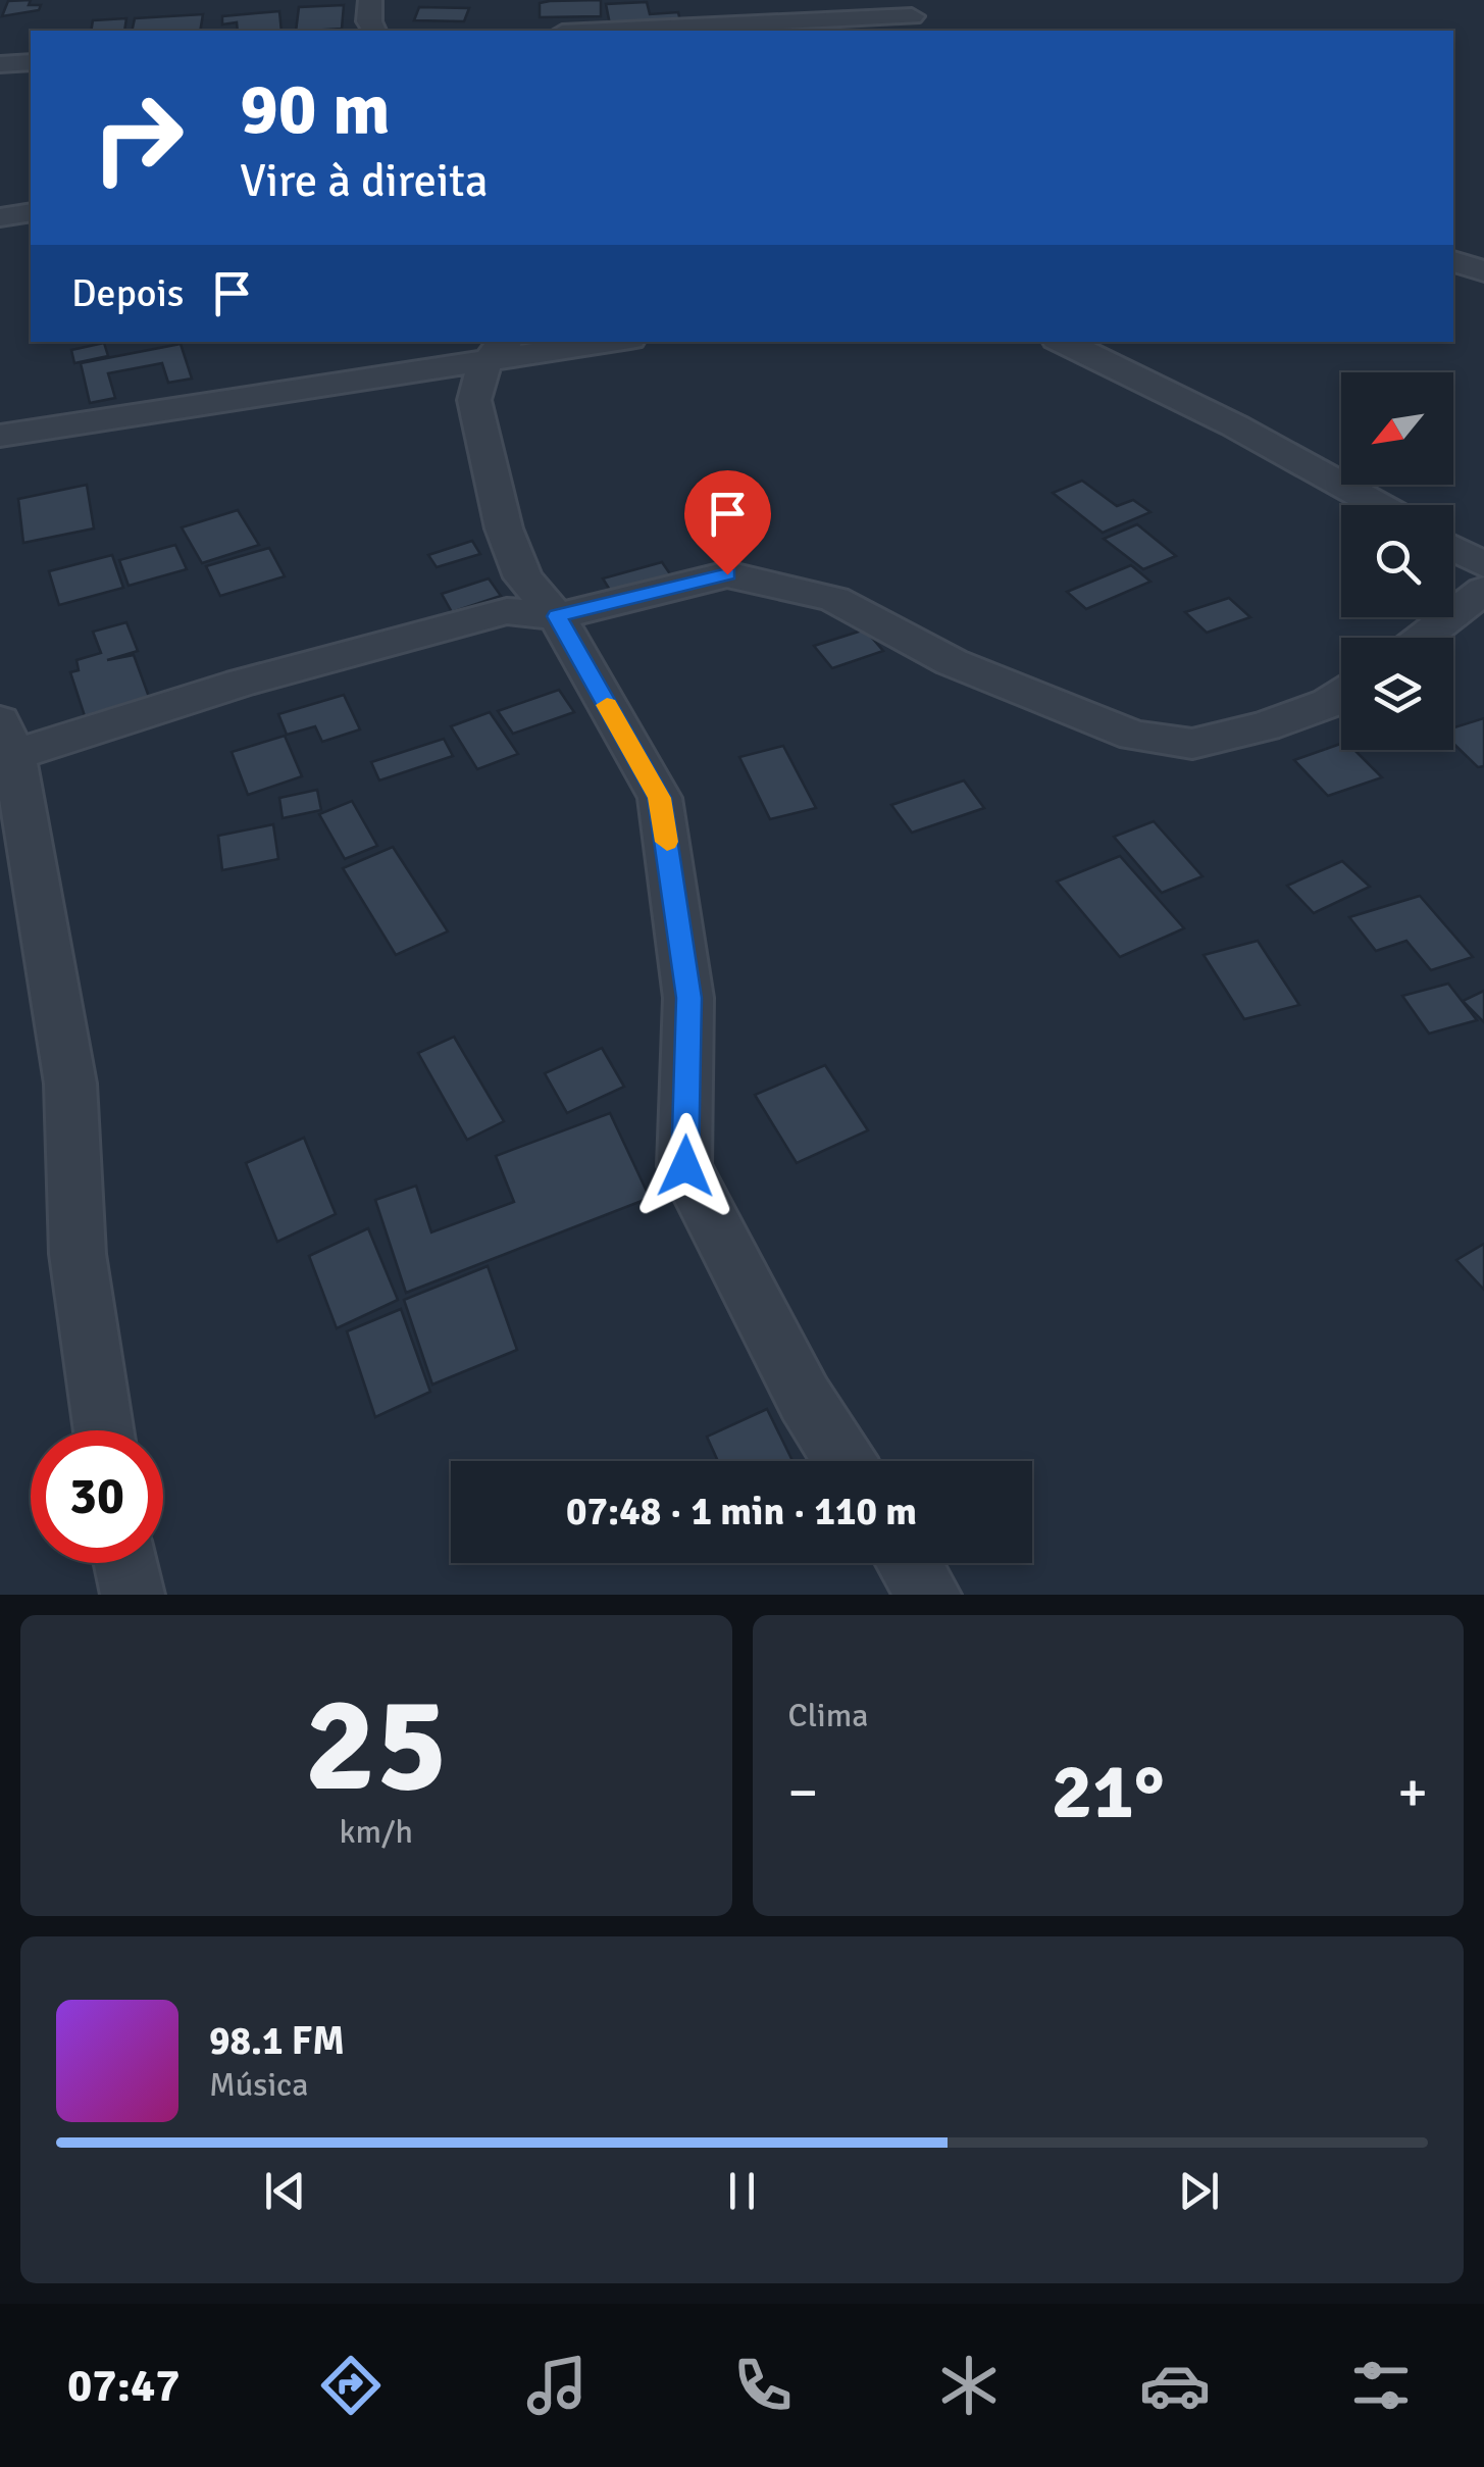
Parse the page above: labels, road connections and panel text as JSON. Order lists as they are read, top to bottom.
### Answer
{
  "north": "bottom left",
  "page": {
    "turn": ["90 m", "Vire à direita"],
    "then": "Depois",
    "limit": "30",
    "trip": "07:48 · 1 min · 110 m",
    "tile": [
      ["25", "km/h"],
      "Clima"
    ],
    "heat": ["−", "21°", "+"],
    "song": ["98.1 FM", "Música"],
    "tabs": "07:47"
  }
}
